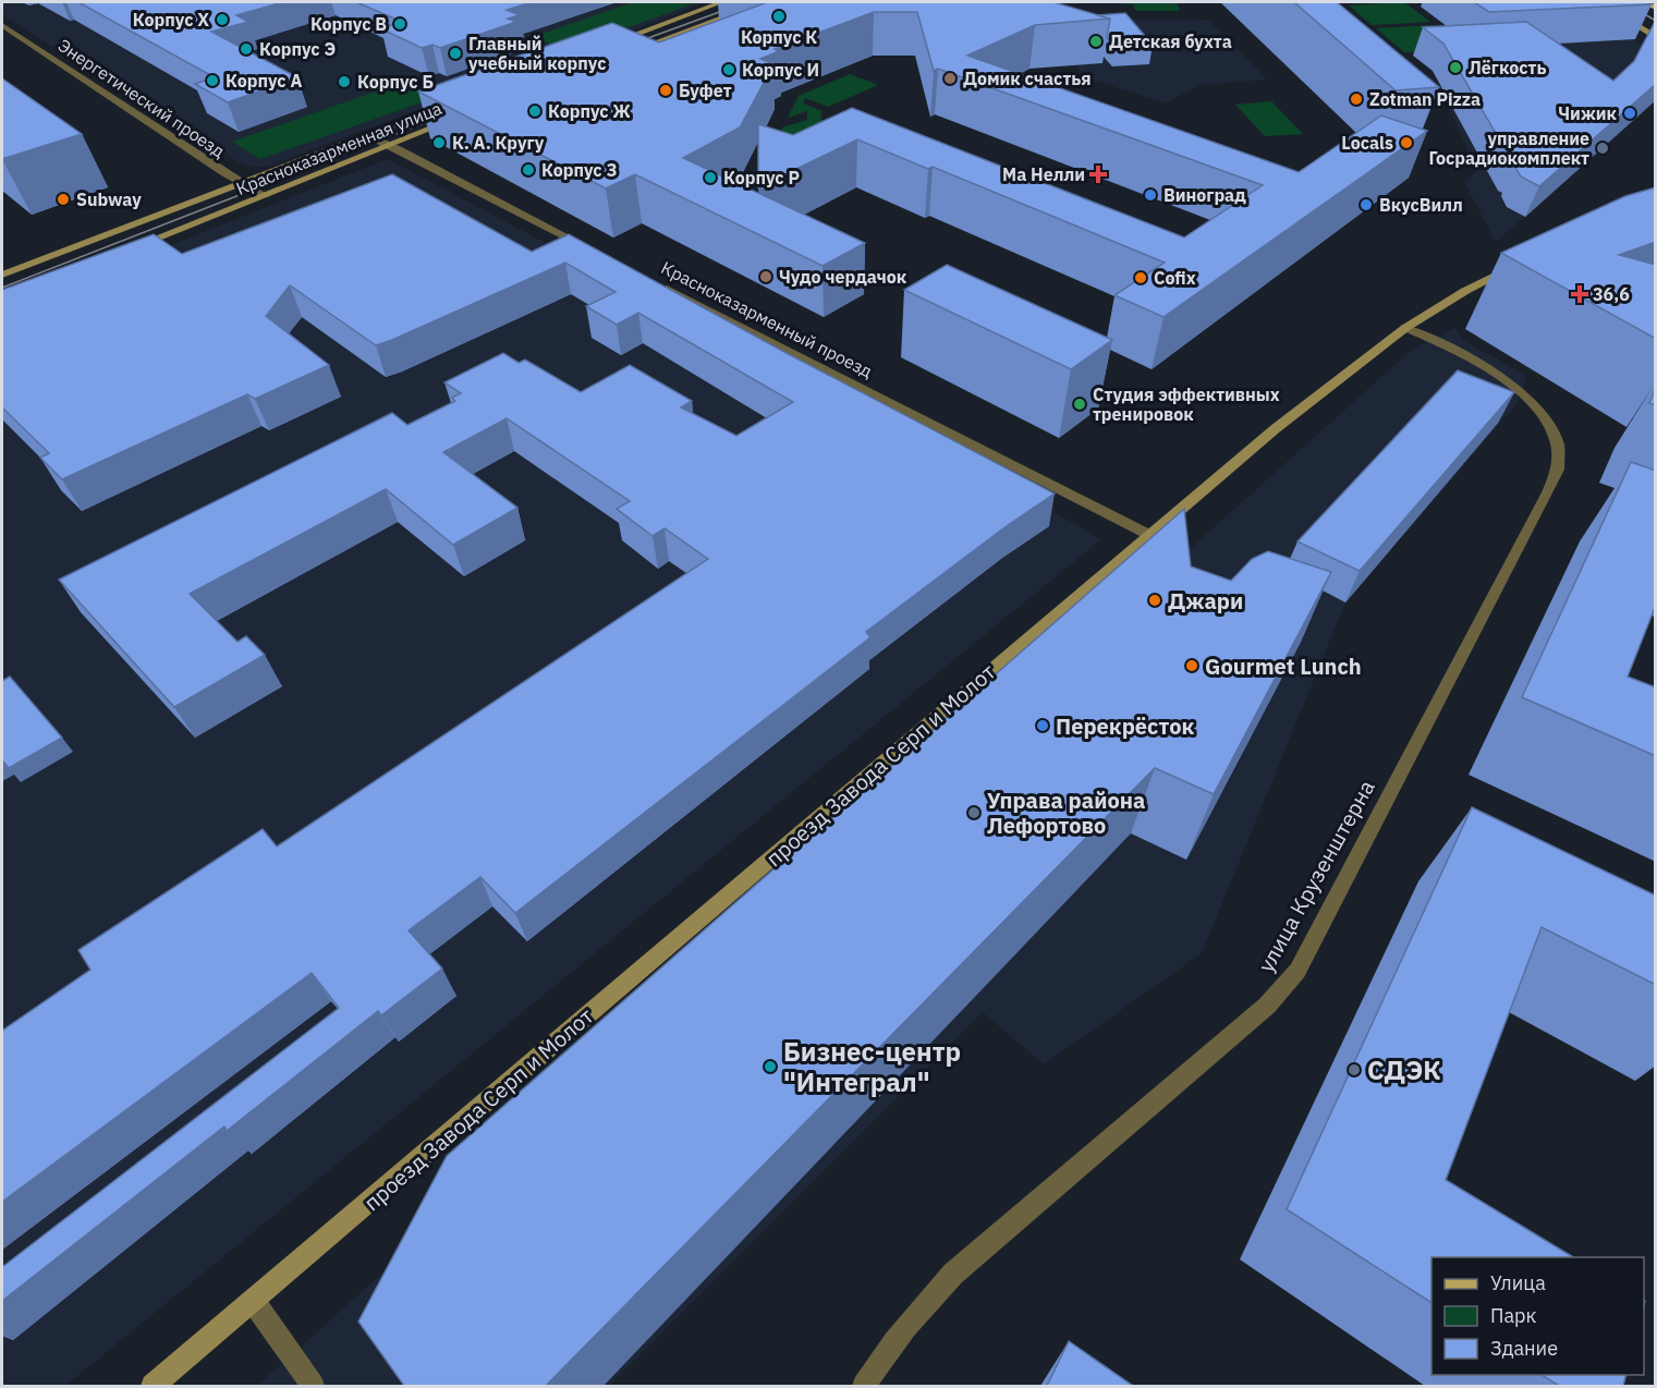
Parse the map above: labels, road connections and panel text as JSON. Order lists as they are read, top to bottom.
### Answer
{
  "streets": {
    "street": [
      "Энергетический проезд",
      "Красноказарменная улица",
      "Красноказарменный проезд",
      "проезд Завода Серп и Молот",
      "улица Крузенштерна"
    ]
  },
  "crossings": [
    ["Энергетический проезд", "Красноказарменная улица"],
    ["Красноказарменный проезд", "проезд Завода Серп и Молот"],
    ["проезд Завода Серп и Молот", "улица Крузенштерна"]
  ],
  "places": {
    "other": [
      "Корпус К",
      "Корпус Х",
      "Корпус В",
      "Детская бухта",
      "Корпус Э",
      "Главный учебный корпус",
      "Лёгкость",
      "Корпус И",
      "Домик счастья",
      "Корпус А",
      "Корпус Б",
      "Буфет",
      "Zotman Pizza",
      "Корпус Ж",
      "Чижик",
      "К. А. Кругу",
      "Locals",
      "управление Госрадиокомплект",
      "Корпус З",
      "Корпус Р",
      "Виноград",
      "Subway",
      "ВкусВилл",
      "Чудо чердачок",
      "Cofix",
      "Студия эффективных тренировок",
      "Джари",
      "Gourmet Lunch",
      "Перекрёсток",
      "Управа района Лефортово",
      "Бизнес-центр \"Интеграл\"",
      "СДЭК"
    ],
    "health": ["Ма Нелли", "36,6"]
  },
  "legend": ["Улица", "Парк", "Здание"]
}
